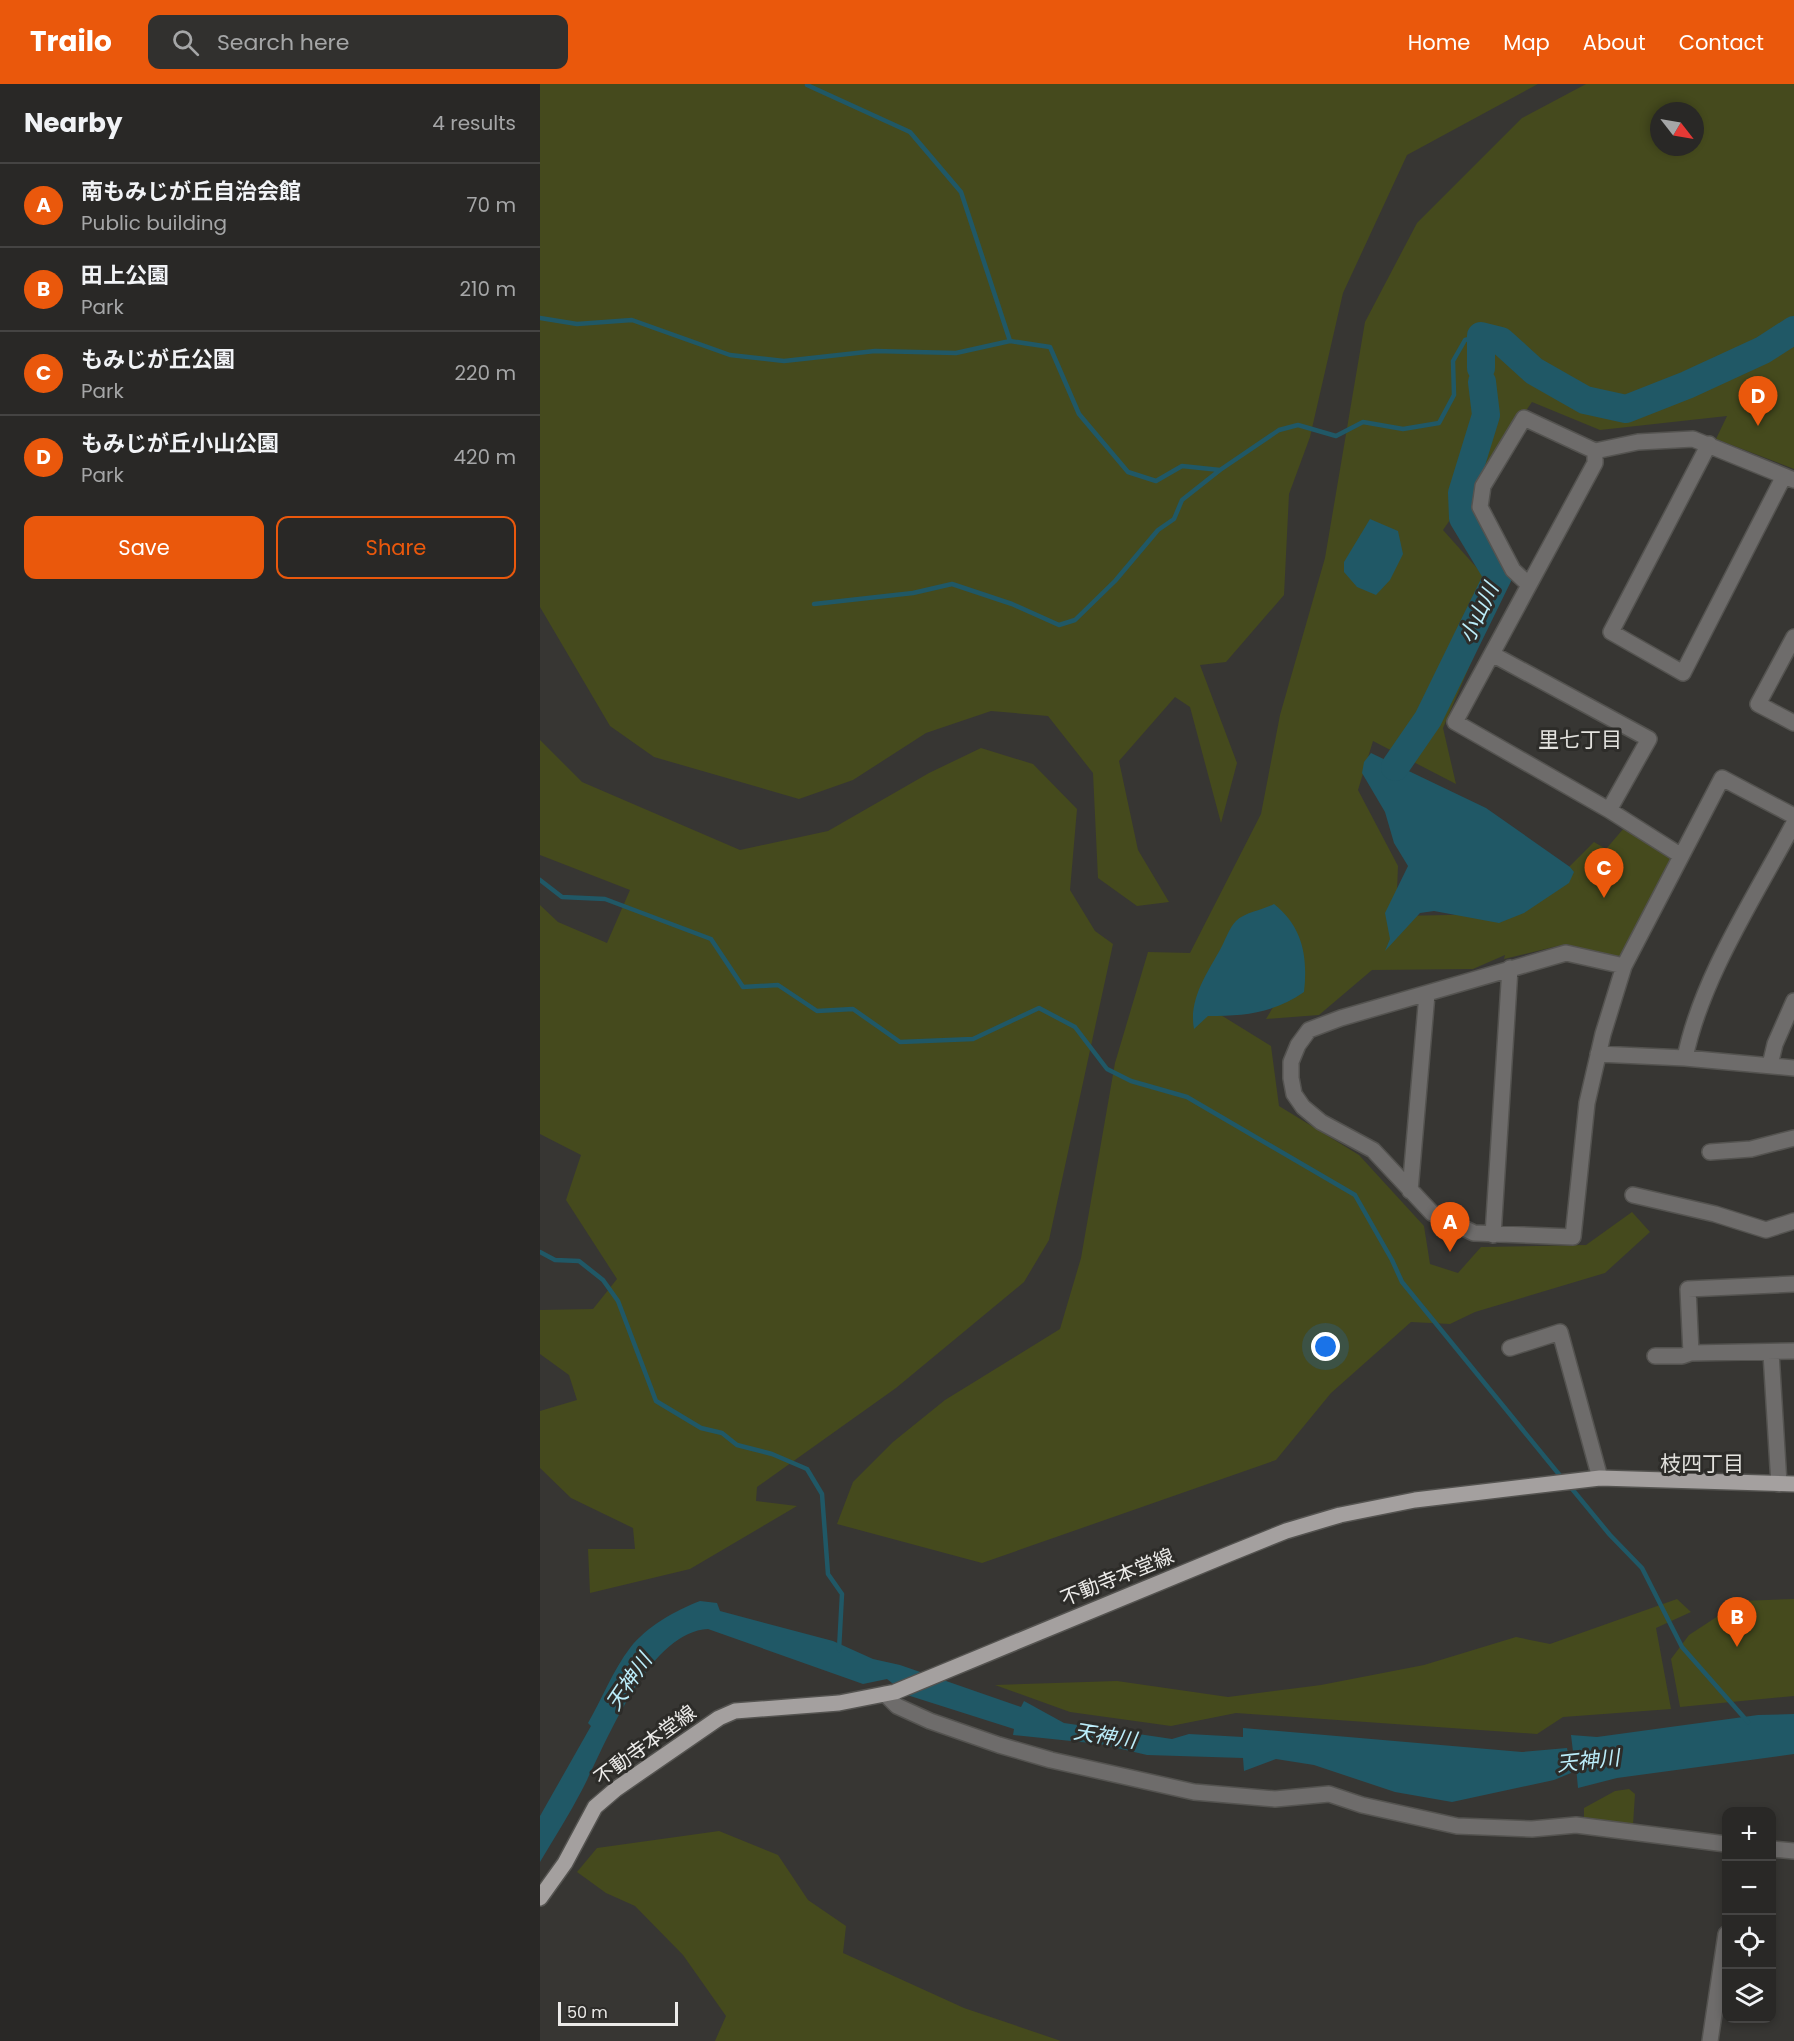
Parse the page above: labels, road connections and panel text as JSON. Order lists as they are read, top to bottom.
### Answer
{
  "streets": {
    "main road": ["不動寺本堂線"]
  },
  "districts": ["里七丁目", "枝四丁目"],
  "water": ["小山川", "天神川"],
  "scale_bar": "50 m",
  "north": "bottom right",
  "page": {
    "header": "Trailo",
    "search": "Search here",
    "nav": [
      "Home",
      "Map",
      "About",
      "Contact"
    ],
    "heading": ["Nearby", "4 results"],
    "list": [
      {
        "mark": "A",
        "name": "南もみじが丘自治会館",
        "note": "Public building",
        "value": "70 m"
      },
      {
        "mark": "B",
        "name": "田上公園",
        "note": "Park",
        "value": "210 m"
      },
      {
        "mark": "C",
        "name": "もみじが丘公園",
        "note": "Park",
        "value": "220 m"
      },
      {
        "mark": "D",
        "name": "もみじが丘小山公園",
        "note": "Park",
        "value": "420 m"
      }
    ],
    "pins": [
      "D",
      "C",
      "A",
      "B"
    ],
    "buttons": ["Save", "Share"],
    "map_buttons": ["+", "−"],
    "scale": "50 m"
  }
}
